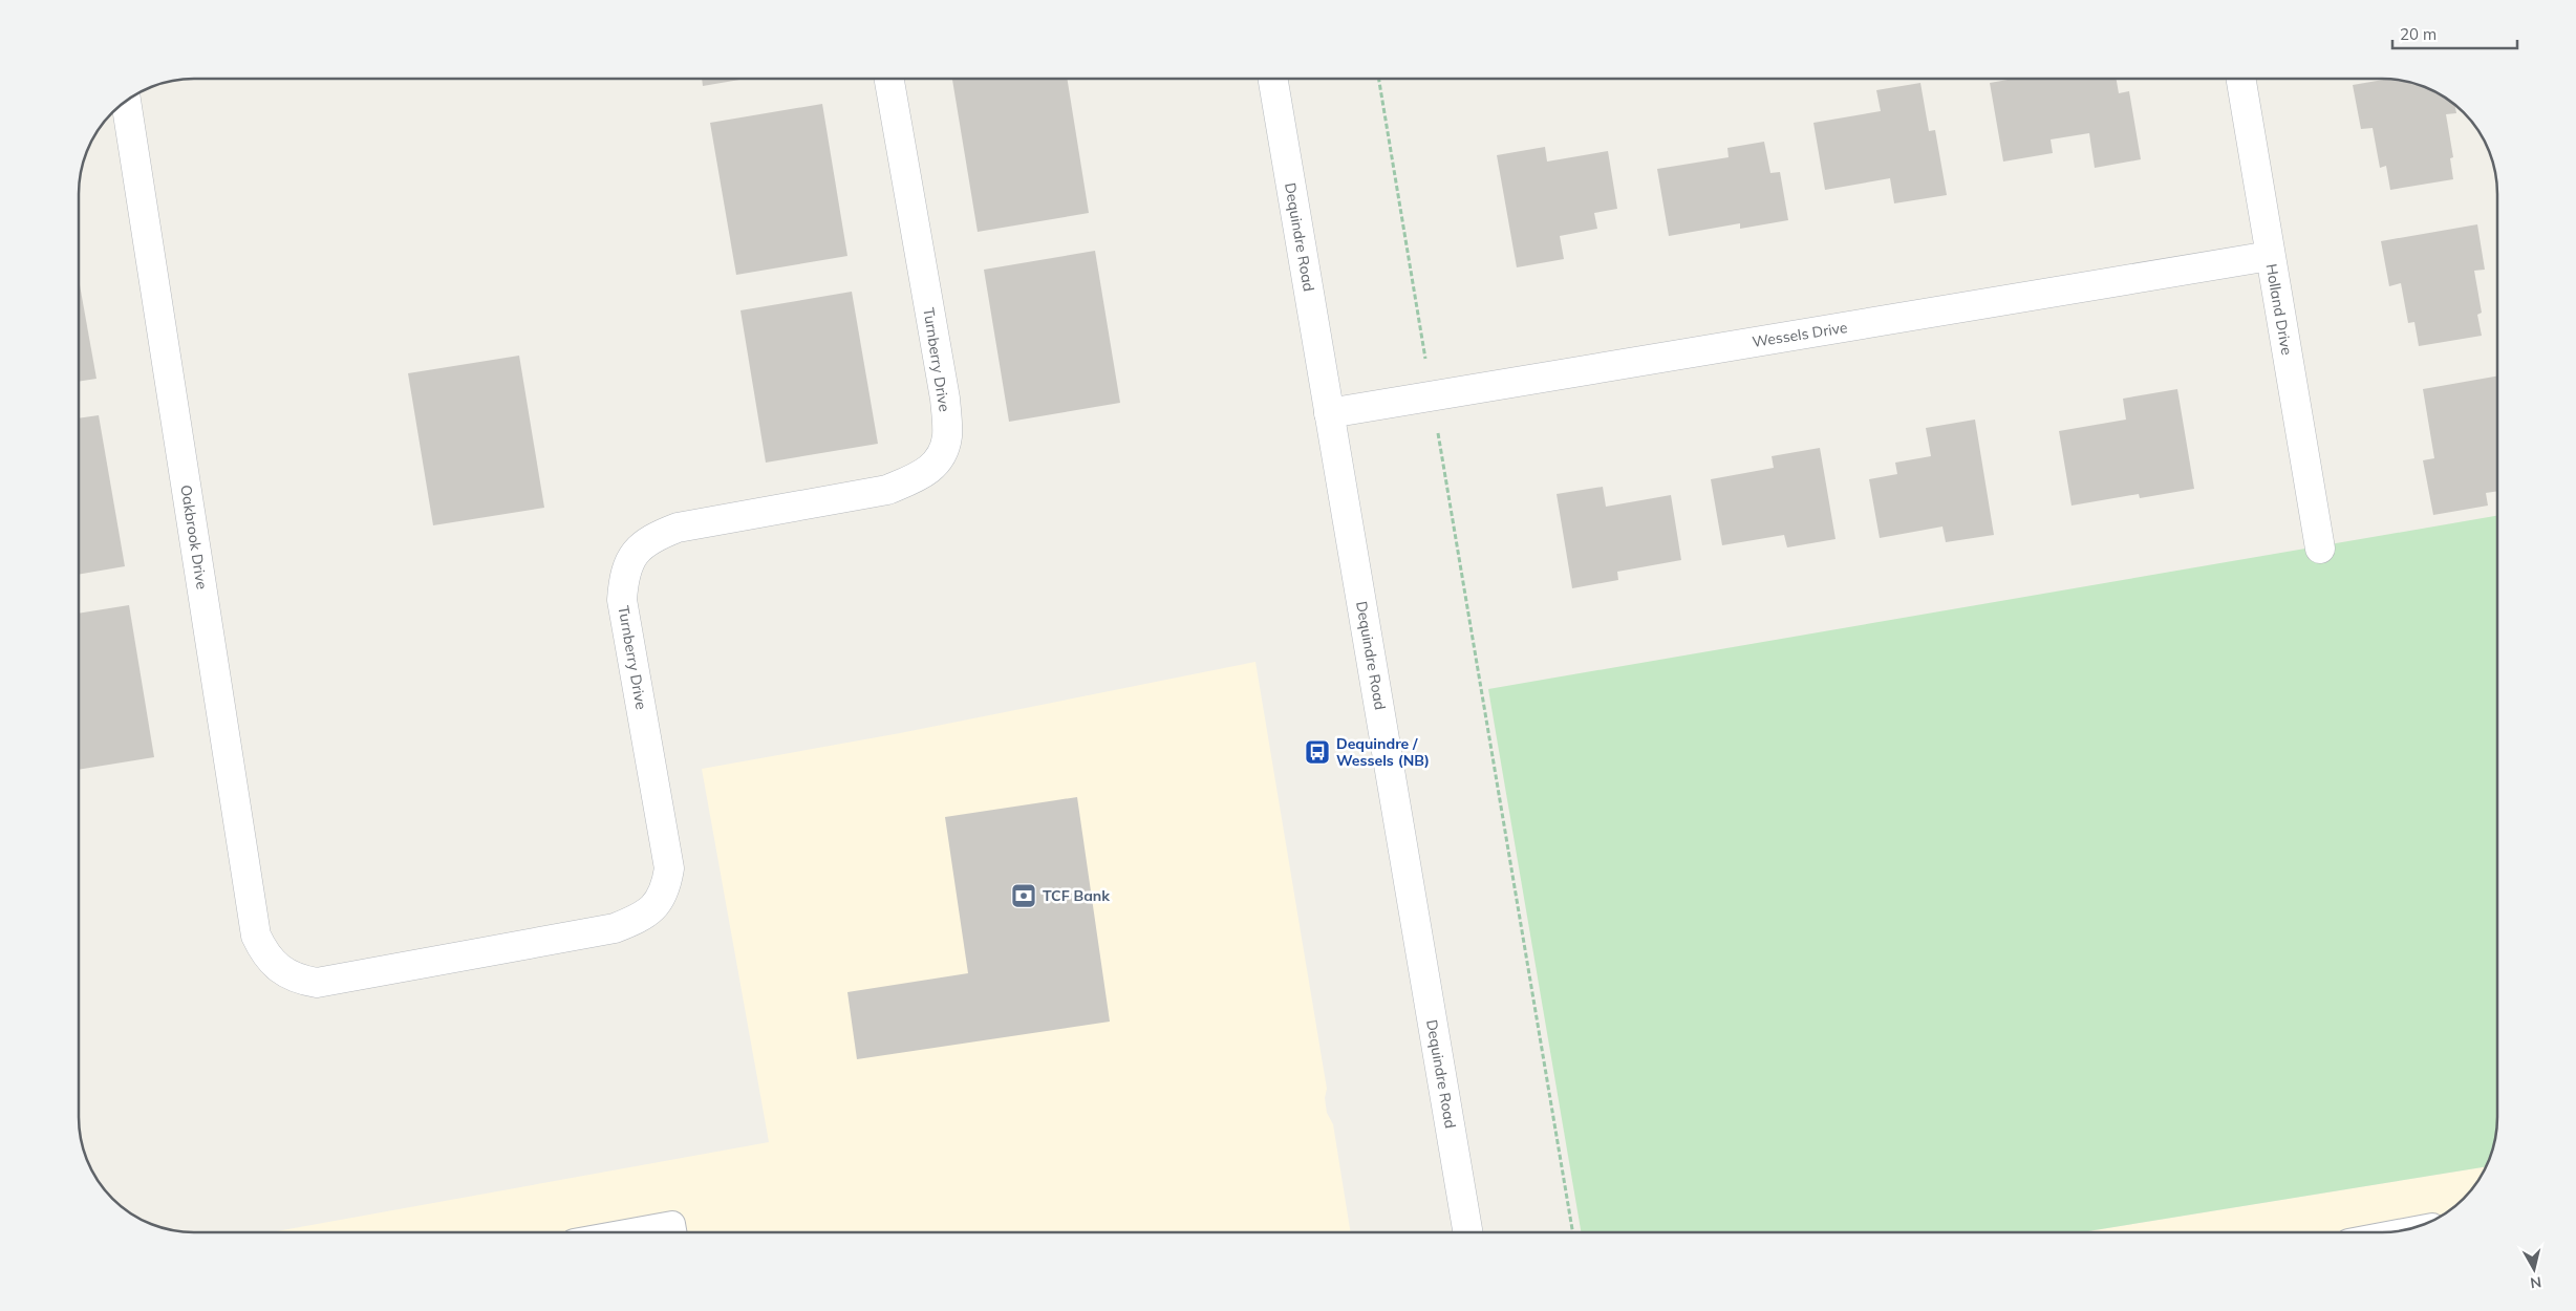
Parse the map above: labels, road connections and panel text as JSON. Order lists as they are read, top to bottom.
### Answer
{
  "streets": {
    "street": [
      "Dequindre Road",
      "Holland Drive",
      "Wessels Drive",
      "Turnberry Drive",
      "Oakbrook Drive"
    ]
  },
  "crossings": [
    ["Dequindre Road", "Wessels Drive"],
    ["Holland Drive", "Wessels Drive"],
    ["Turnberry Drive", "Oakbrook Drive"]
  ],
  "places": {
    "bus stop": ["Dequindre / Wessels (NB)"],
    "bank": ["TCF Bank"]
  },
  "scale_bar": "20 m",
  "north": "bottom"
}
